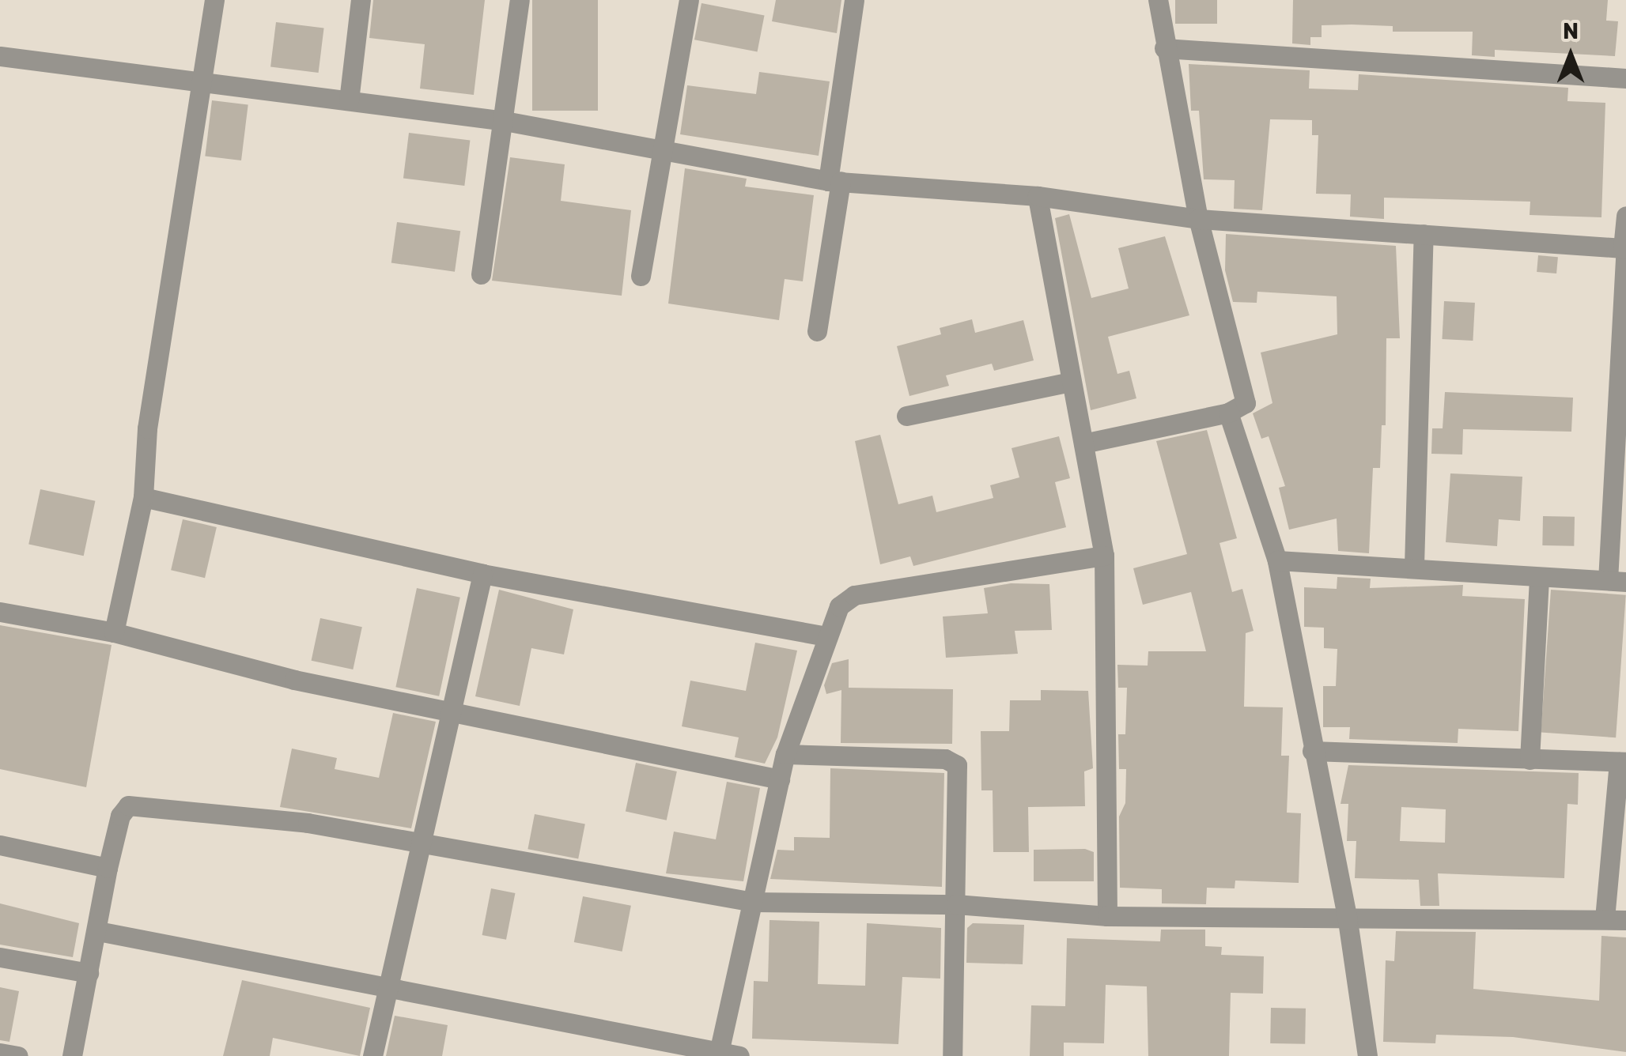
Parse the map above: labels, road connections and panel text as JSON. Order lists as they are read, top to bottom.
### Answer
{
  "north": "top"
}
